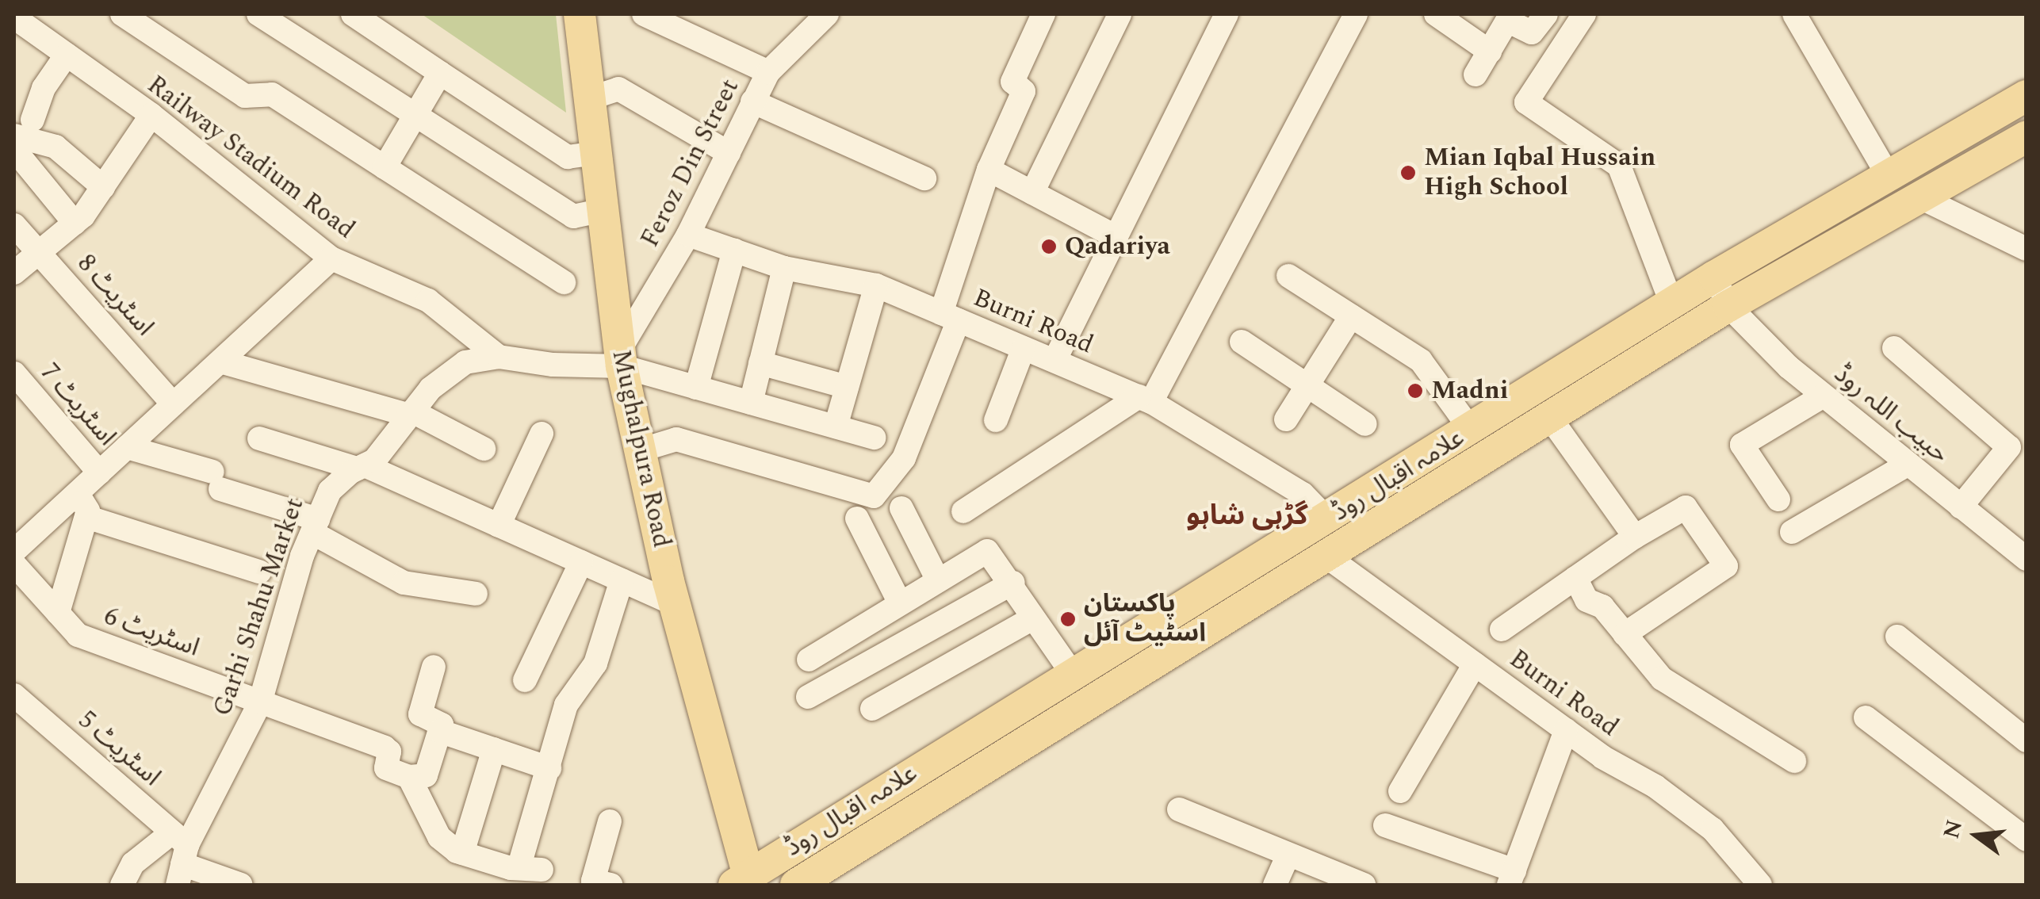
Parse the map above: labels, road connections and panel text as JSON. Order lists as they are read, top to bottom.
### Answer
{
  "streets": {
    "main road": ["Mughalpura Road", "علامہ اقبال روڈ"],
    "street": [
      "Railway Stadium Road",
      "Feroz Din Street",
      "اسٹریٹ 8",
      "Burni Road",
      "اسٹریٹ 7",
      "حبیب اللہ روڈ",
      "Garhi Shahu Market",
      "اسٹریٹ 6",
      "اسٹریٹ 5"
    ]
  },
  "crossings": [
    ["Railway Stadium Road", "Garhi Shahu Market"],
    ["Feroz Din Street", "Burni Road"],
    ["Feroz Din Street", "Mughalpura Road"],
    ["Feroz Din Street", "Garhi Shahu Market"],
    ["Burni Road", "علامہ اقبال روڈ"],
    ["حبیب اللہ روڈ", "علامہ اقبال روڈ"],
    ["Mughalpura Road", "علامہ اقبال روڈ"],
    ["Mughalpura Road", "Garhi Shahu Market"],
    ["Garhi Shahu Market", "اسٹریٹ 6"],
    ["Garhi Shahu Market", "اسٹریٹ 5"]
  ],
  "districts": ["گڑہی شاہو"],
  "places": [
    "Mian Iqbal Hussain High School",
    "Qadariya",
    "Madni",
    "پاکستان اسٹیٹ آئل"
  ],
  "north": "left"
}
